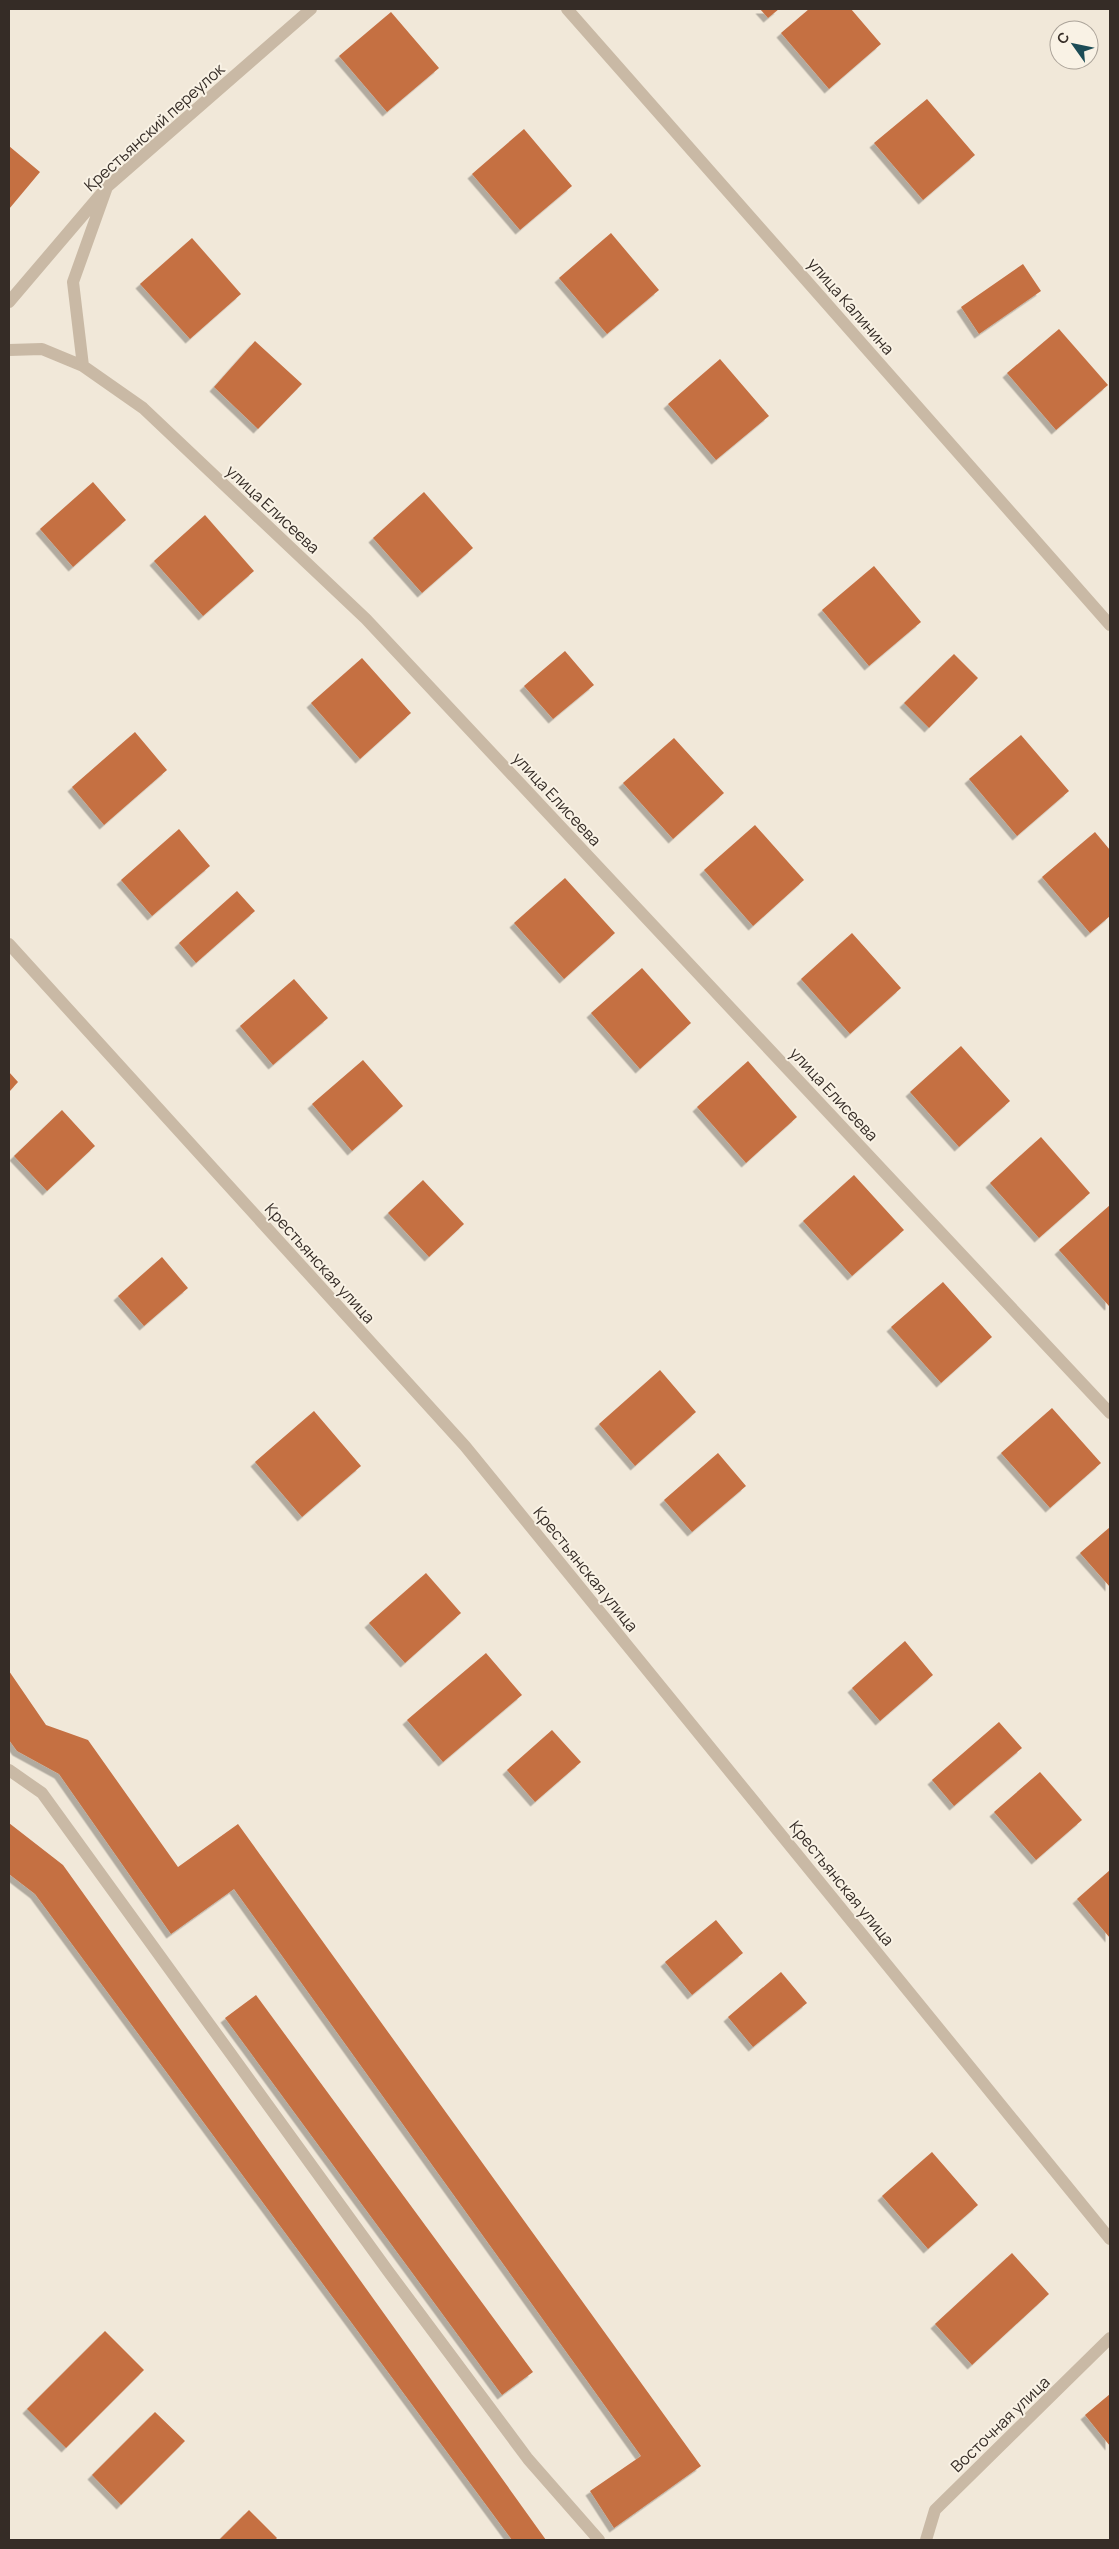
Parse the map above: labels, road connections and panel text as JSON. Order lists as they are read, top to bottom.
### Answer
{
  "streets": {
    "street": [
      "Крестьянский переулок",
      "улица Калинина",
      "улица Елисеева",
      "Крестьянская улица",
      "Восточная улица"
    ]
  },
  "north": "top left"
}
